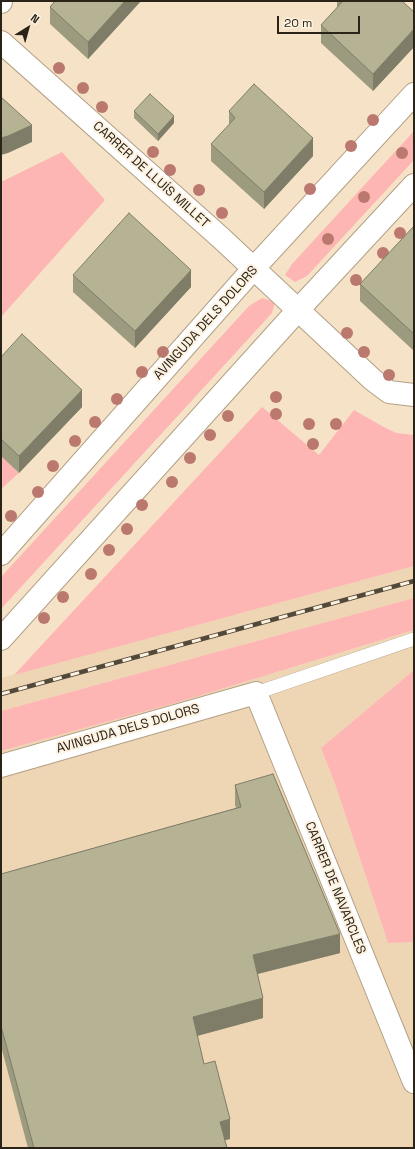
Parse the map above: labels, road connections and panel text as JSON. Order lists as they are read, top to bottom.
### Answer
{
  "streets": {
    "street": ["CARRER DE LLUÍS MILLET", "AVINGUDA DELS DOLORS", "CARRER DE NAVARCLES"]
  },
  "crossings": [
    ["CARRER DE LLUÍS MILLET", "AVINGUDA DELS DOLORS"],
    ["AVINGUDA DELS DOLORS", "CARRER DE NAVARCLES"]
  ],
  "scale_bar": "20 m",
  "north": "top right"
}
